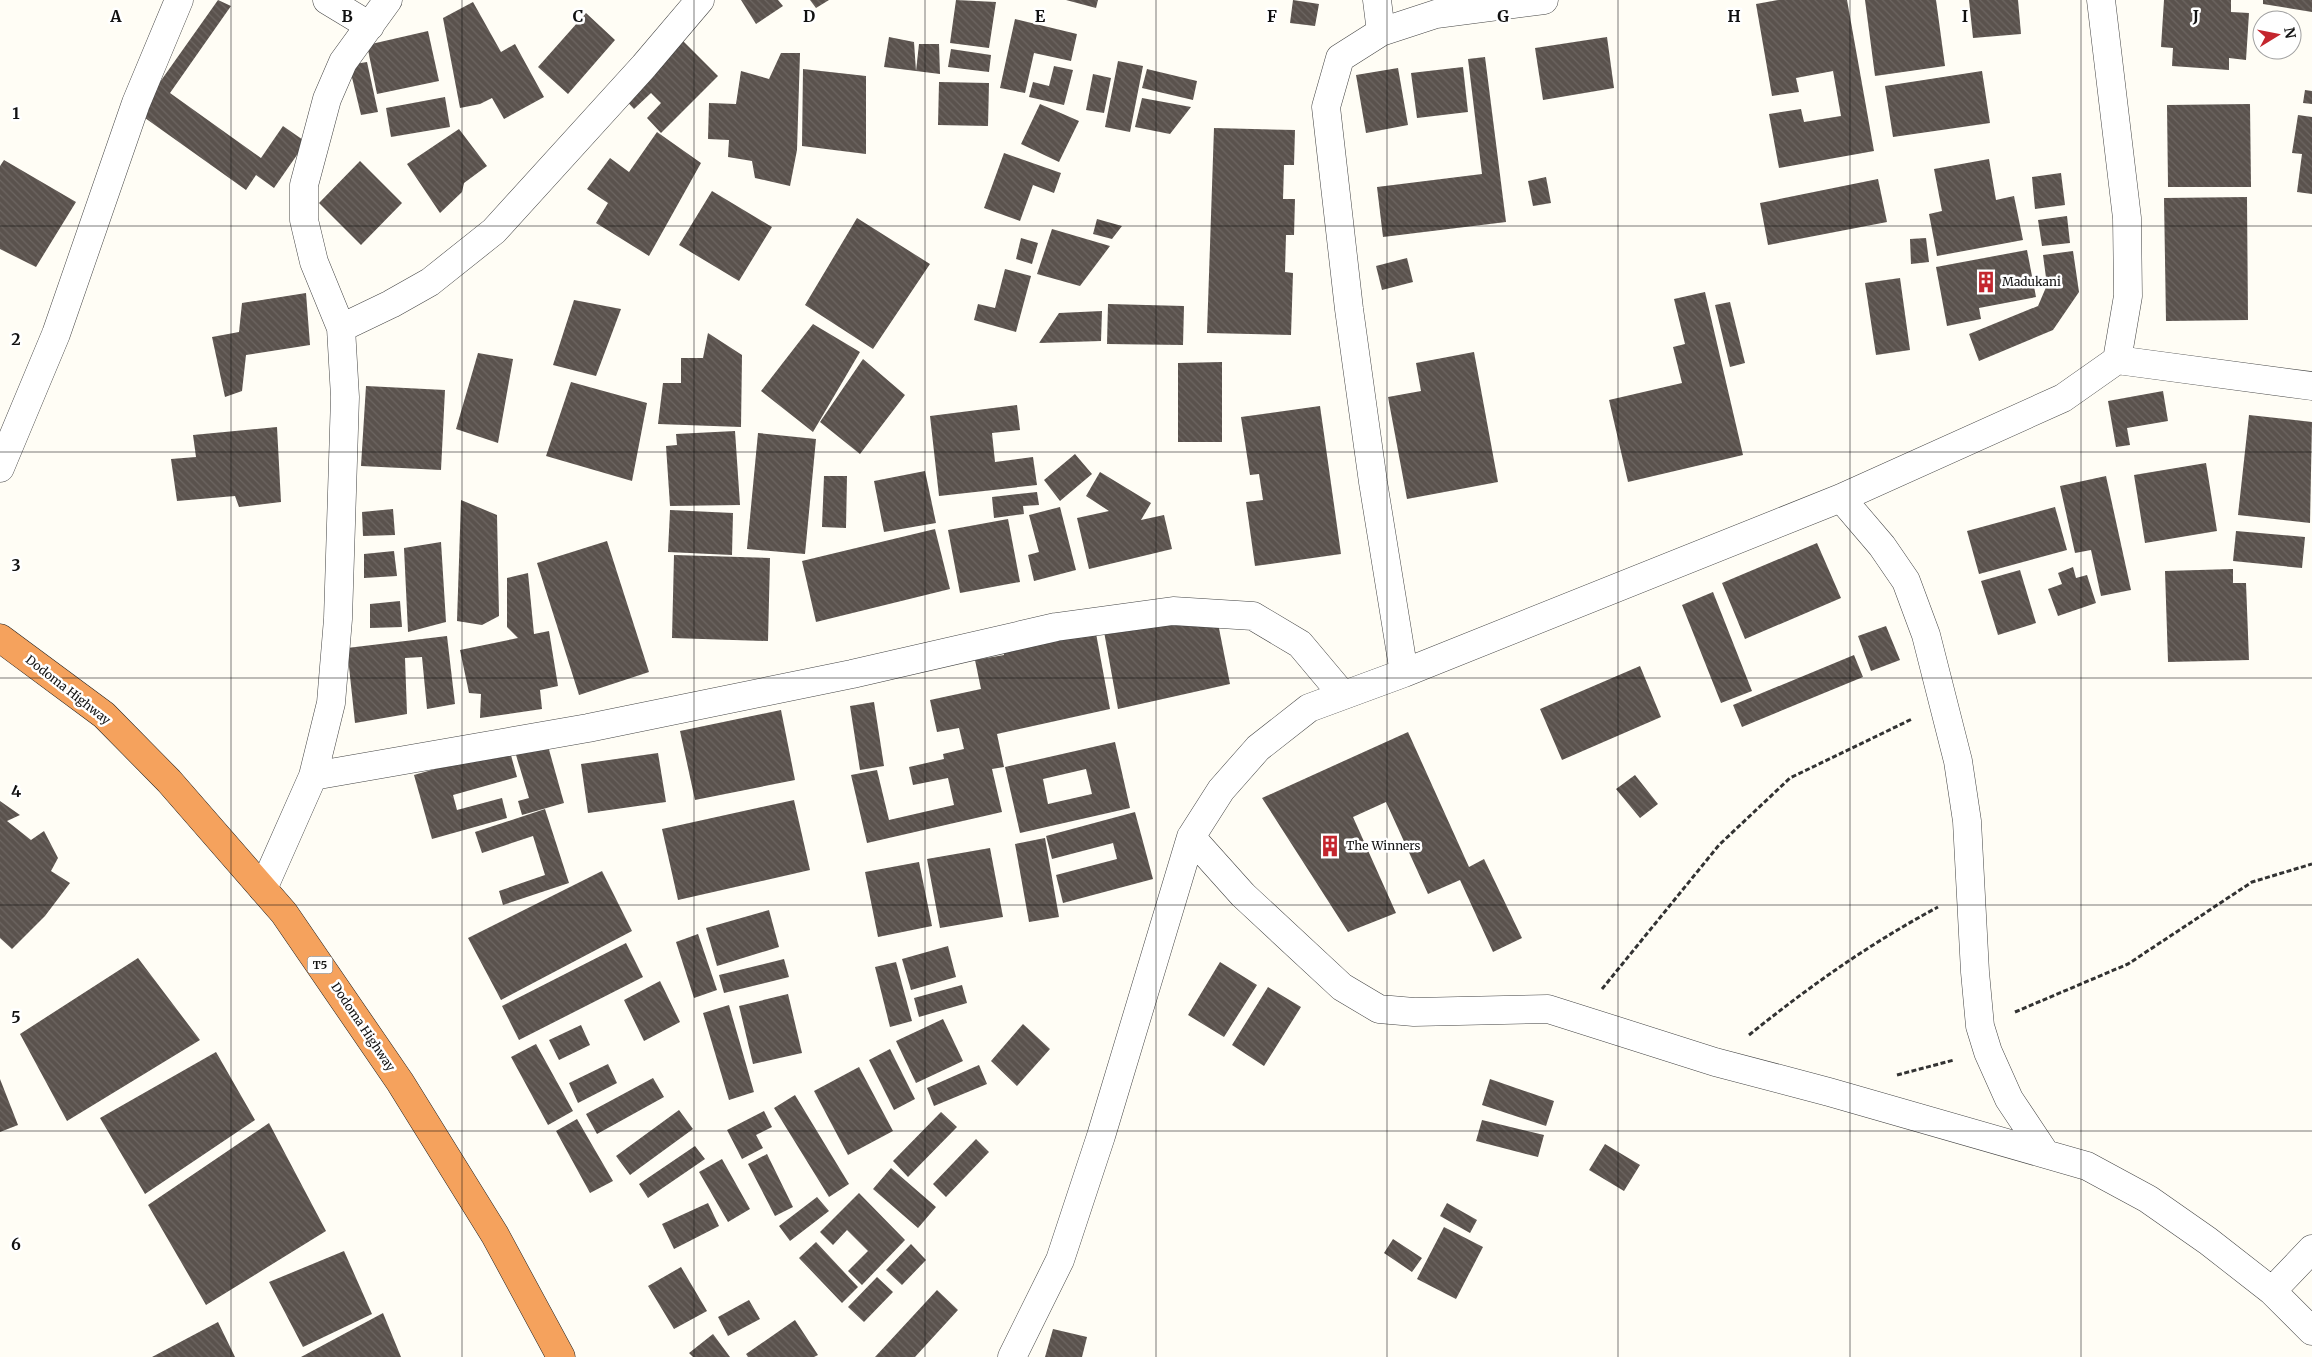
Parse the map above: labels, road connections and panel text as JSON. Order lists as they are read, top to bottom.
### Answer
{
  "streets": {
    "highway": ["Dodoma Highway", "T5"]
  },
  "places": {
    "building": ["Madukani", "The Winners"]
  },
  "north": "right",
  "grid": {
    "columns": [
      "A",
      "B",
      "C",
      "D",
      "E",
      "F",
      "G",
      "H",
      "I",
      "J"
    ],
    "rows": [
      "1",
      "2",
      "3",
      "4",
      "5",
      "6"
    ]
  }
}
